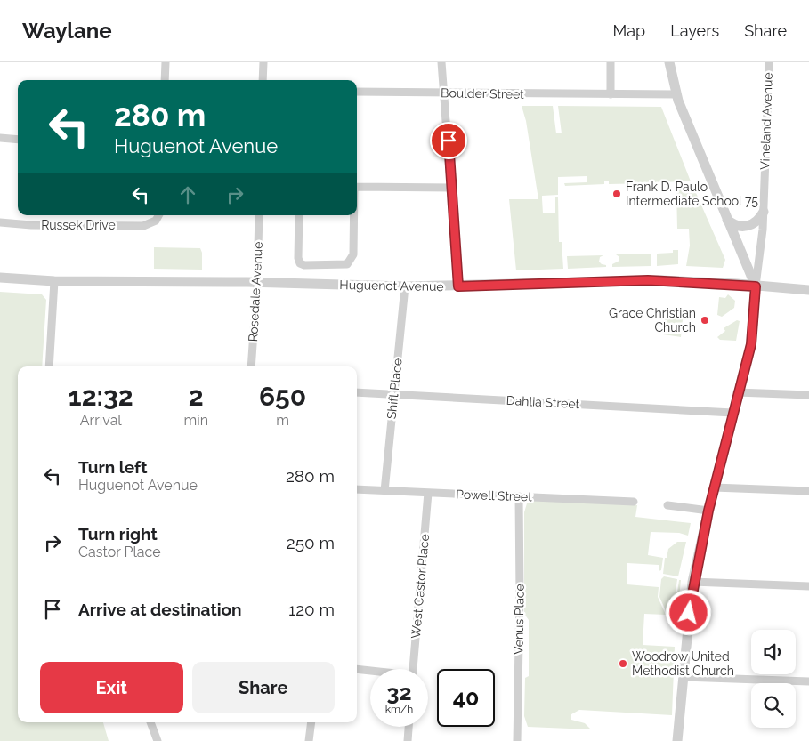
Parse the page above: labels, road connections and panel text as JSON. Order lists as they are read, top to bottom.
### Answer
{
  "streets": {
    "street": [
      "Boulder Street",
      "Vineland Avenue",
      "Russek Drive",
      "Huguenot Avenue",
      "Rosedale Avenue",
      "Shift Place",
      "Dahlia Street",
      "Powell Street",
      "West Castor Place",
      "Venus Place"
    ]
  },
  "crossings": [
    ["Vineland Avenue", "Huguenot Avenue"],
    ["Huguenot Avenue", "Rosedale Avenue"],
    ["Huguenot Avenue", "Shift Place"],
    ["Shift Place", "Dahlia Street"],
    ["Shift Place", "Powell Street"],
    ["Powell Street", "West Castor Place"],
    ["Powell Street", "Venus Place"]
  ],
  "places": ["Frank D. Paulo Intermediate School 75", "Grace Christian Church", "Woodrow United Methodist Church"],
  "page": {
    "header": "Waylane",
    "nav": ["Map", "Layers", "Share"],
    "turn": ["280 m", "Huguenot Avenue"],
    "eta": [
      "12:32",
      "Arrival",
      "2",
      "min",
      "650",
      "m"
    ],
    "list": [
      {
        "name": "Turn left",
        "note": "Huguenot Avenue",
        "value": "280 m"
      },
      {
        "name": "Turn right",
        "note": "Castor Place",
        "value": "250 m"
      },
      {
        "name": "Arrive at destination",
        "value": "120 m"
      }
    ],
    "buttons": ["Exit", "Share"],
    "speed": "32 km/h",
    "limit": "40"
  }
}
